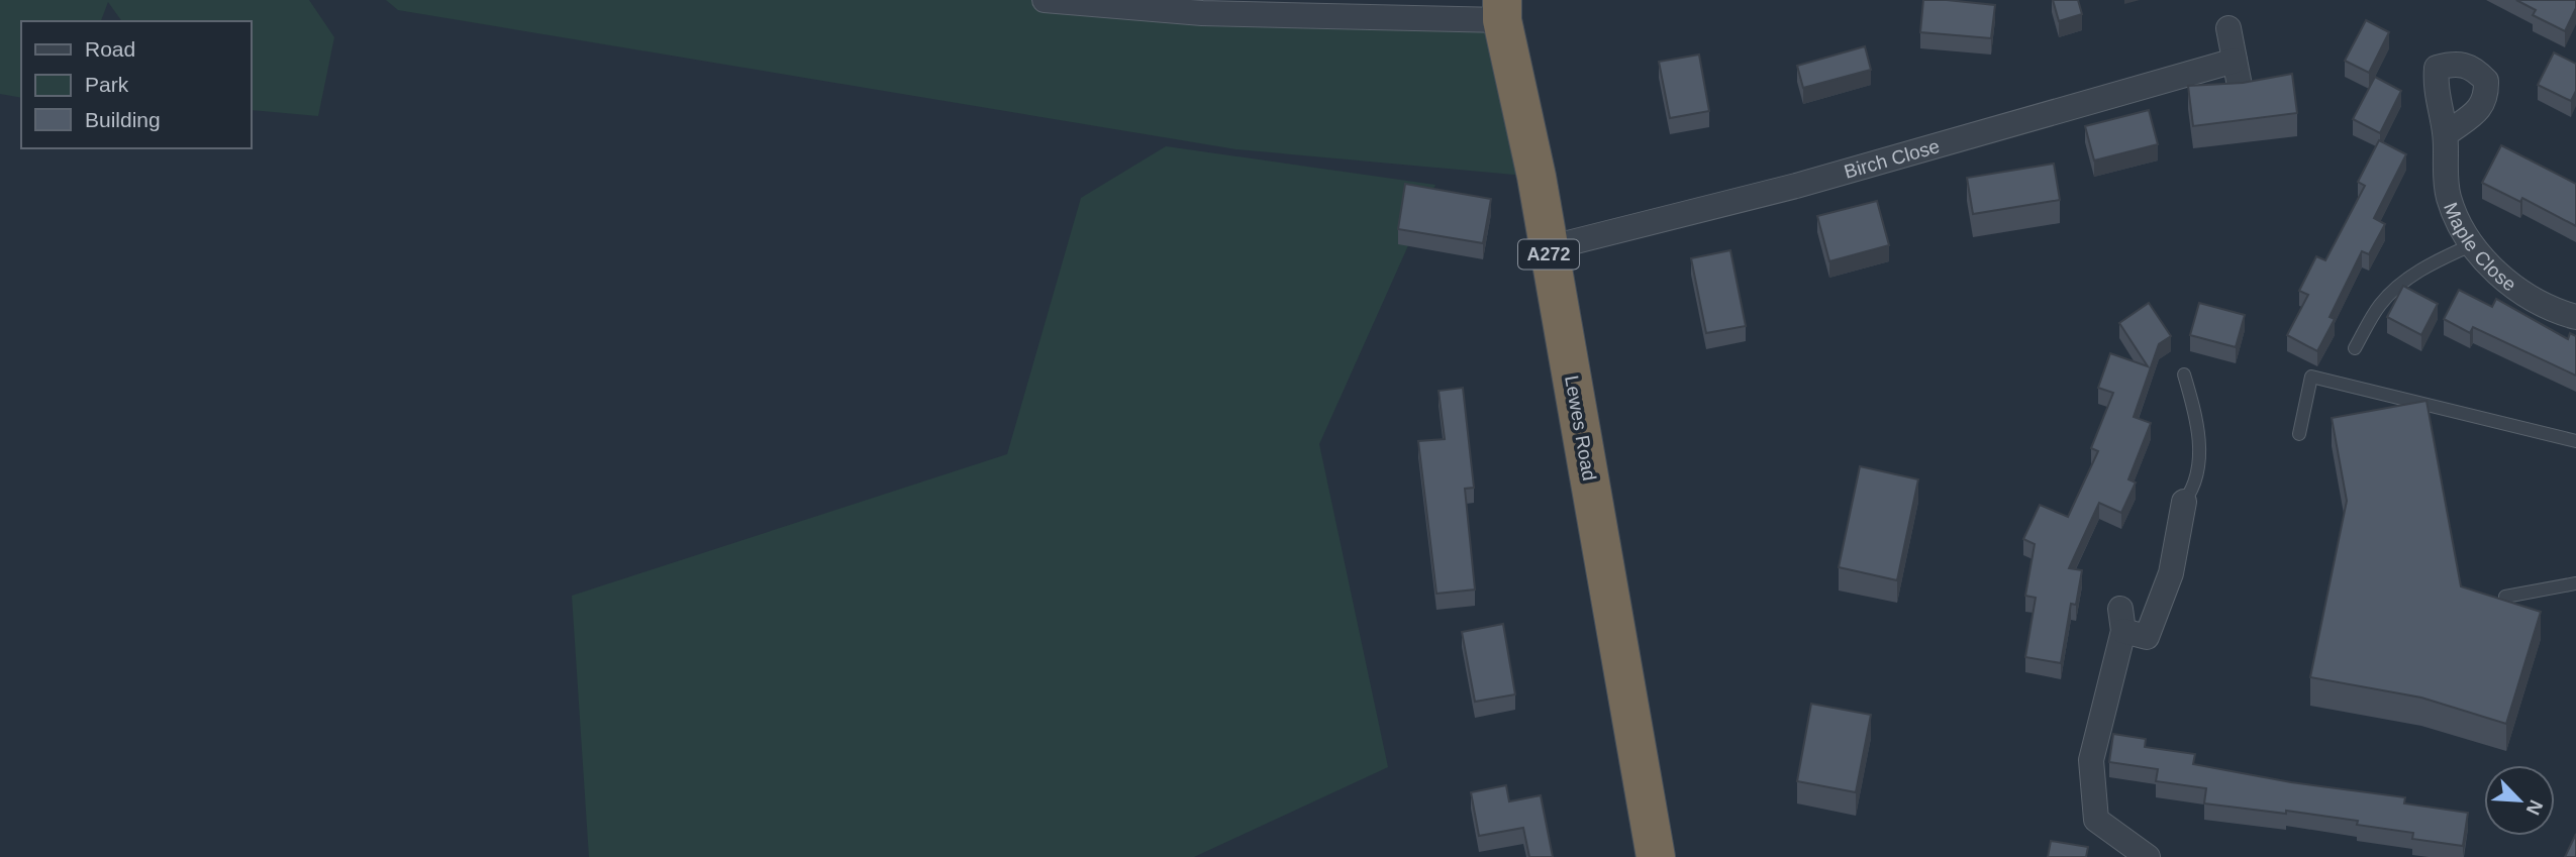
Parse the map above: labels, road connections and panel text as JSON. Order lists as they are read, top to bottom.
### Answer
{
  "streets": {
    "highway": ["A272", "Lewes Road"],
    "street": ["Birch Close", "Maple Close"]
  },
  "crossings": [
    ["Birch Close", "Lewes Road"]
  ],
  "legend": ["Road", "Park", "Building"],
  "north": "bottom right"
}
